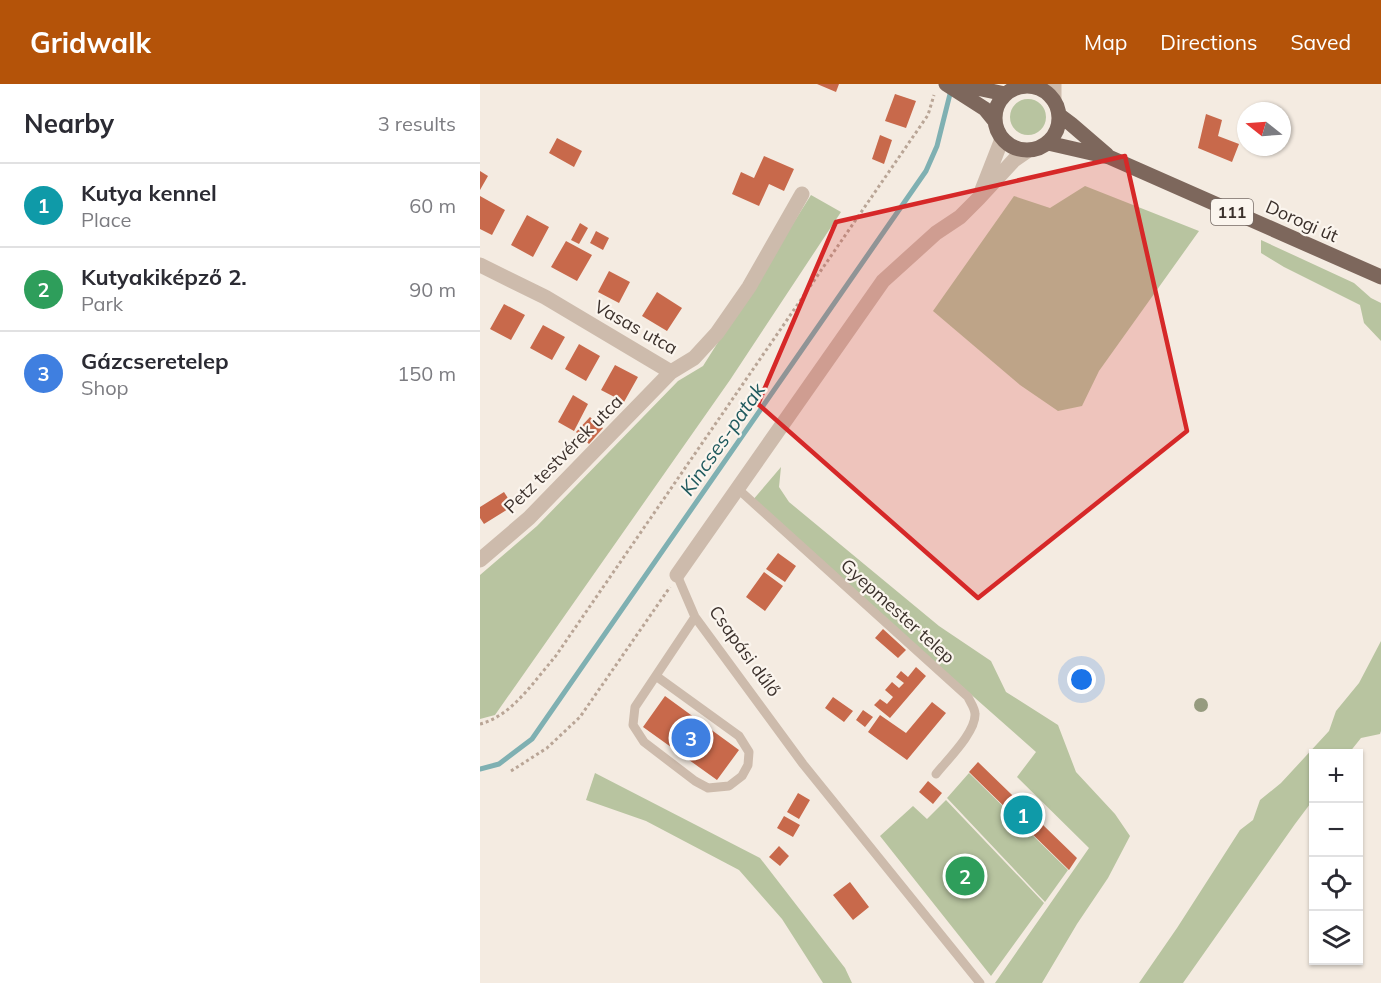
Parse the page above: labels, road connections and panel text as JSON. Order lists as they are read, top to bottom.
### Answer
{
  "streets": {
    "main road": ["111", "Dorogi út"],
    "street": ["Vasas utca", "Petz testvérek utca"],
    "lane": ["Gyepmester telep", "Csapási dűlő"]
  },
  "crossings": [
    ["111", "Dorogi út"],
    ["Vasas utca", "Petz testvérek utca"]
  ],
  "water": ["Kincses-patak"],
  "north": "left",
  "page": {
    "header": "Gridwalk",
    "nav": ["Map", "Directions", "Saved"],
    "heading": ["Nearby", "3 results"],
    "list": [
      {
        "mark": "1",
        "name": "Kutya kennel",
        "note": "Place",
        "value": "60 m"
      },
      {
        "mark": "2",
        "name": "Kutyakiképző 2.",
        "note": "Park",
        "value": "90 m"
      },
      {
        "mark": "3",
        "name": "Gázcseretelep",
        "note": "Shop",
        "value": "150 m"
      }
    ],
    "pins": ["3", "1", "2"],
    "map_buttons": ["+", "−"]
  }
}
